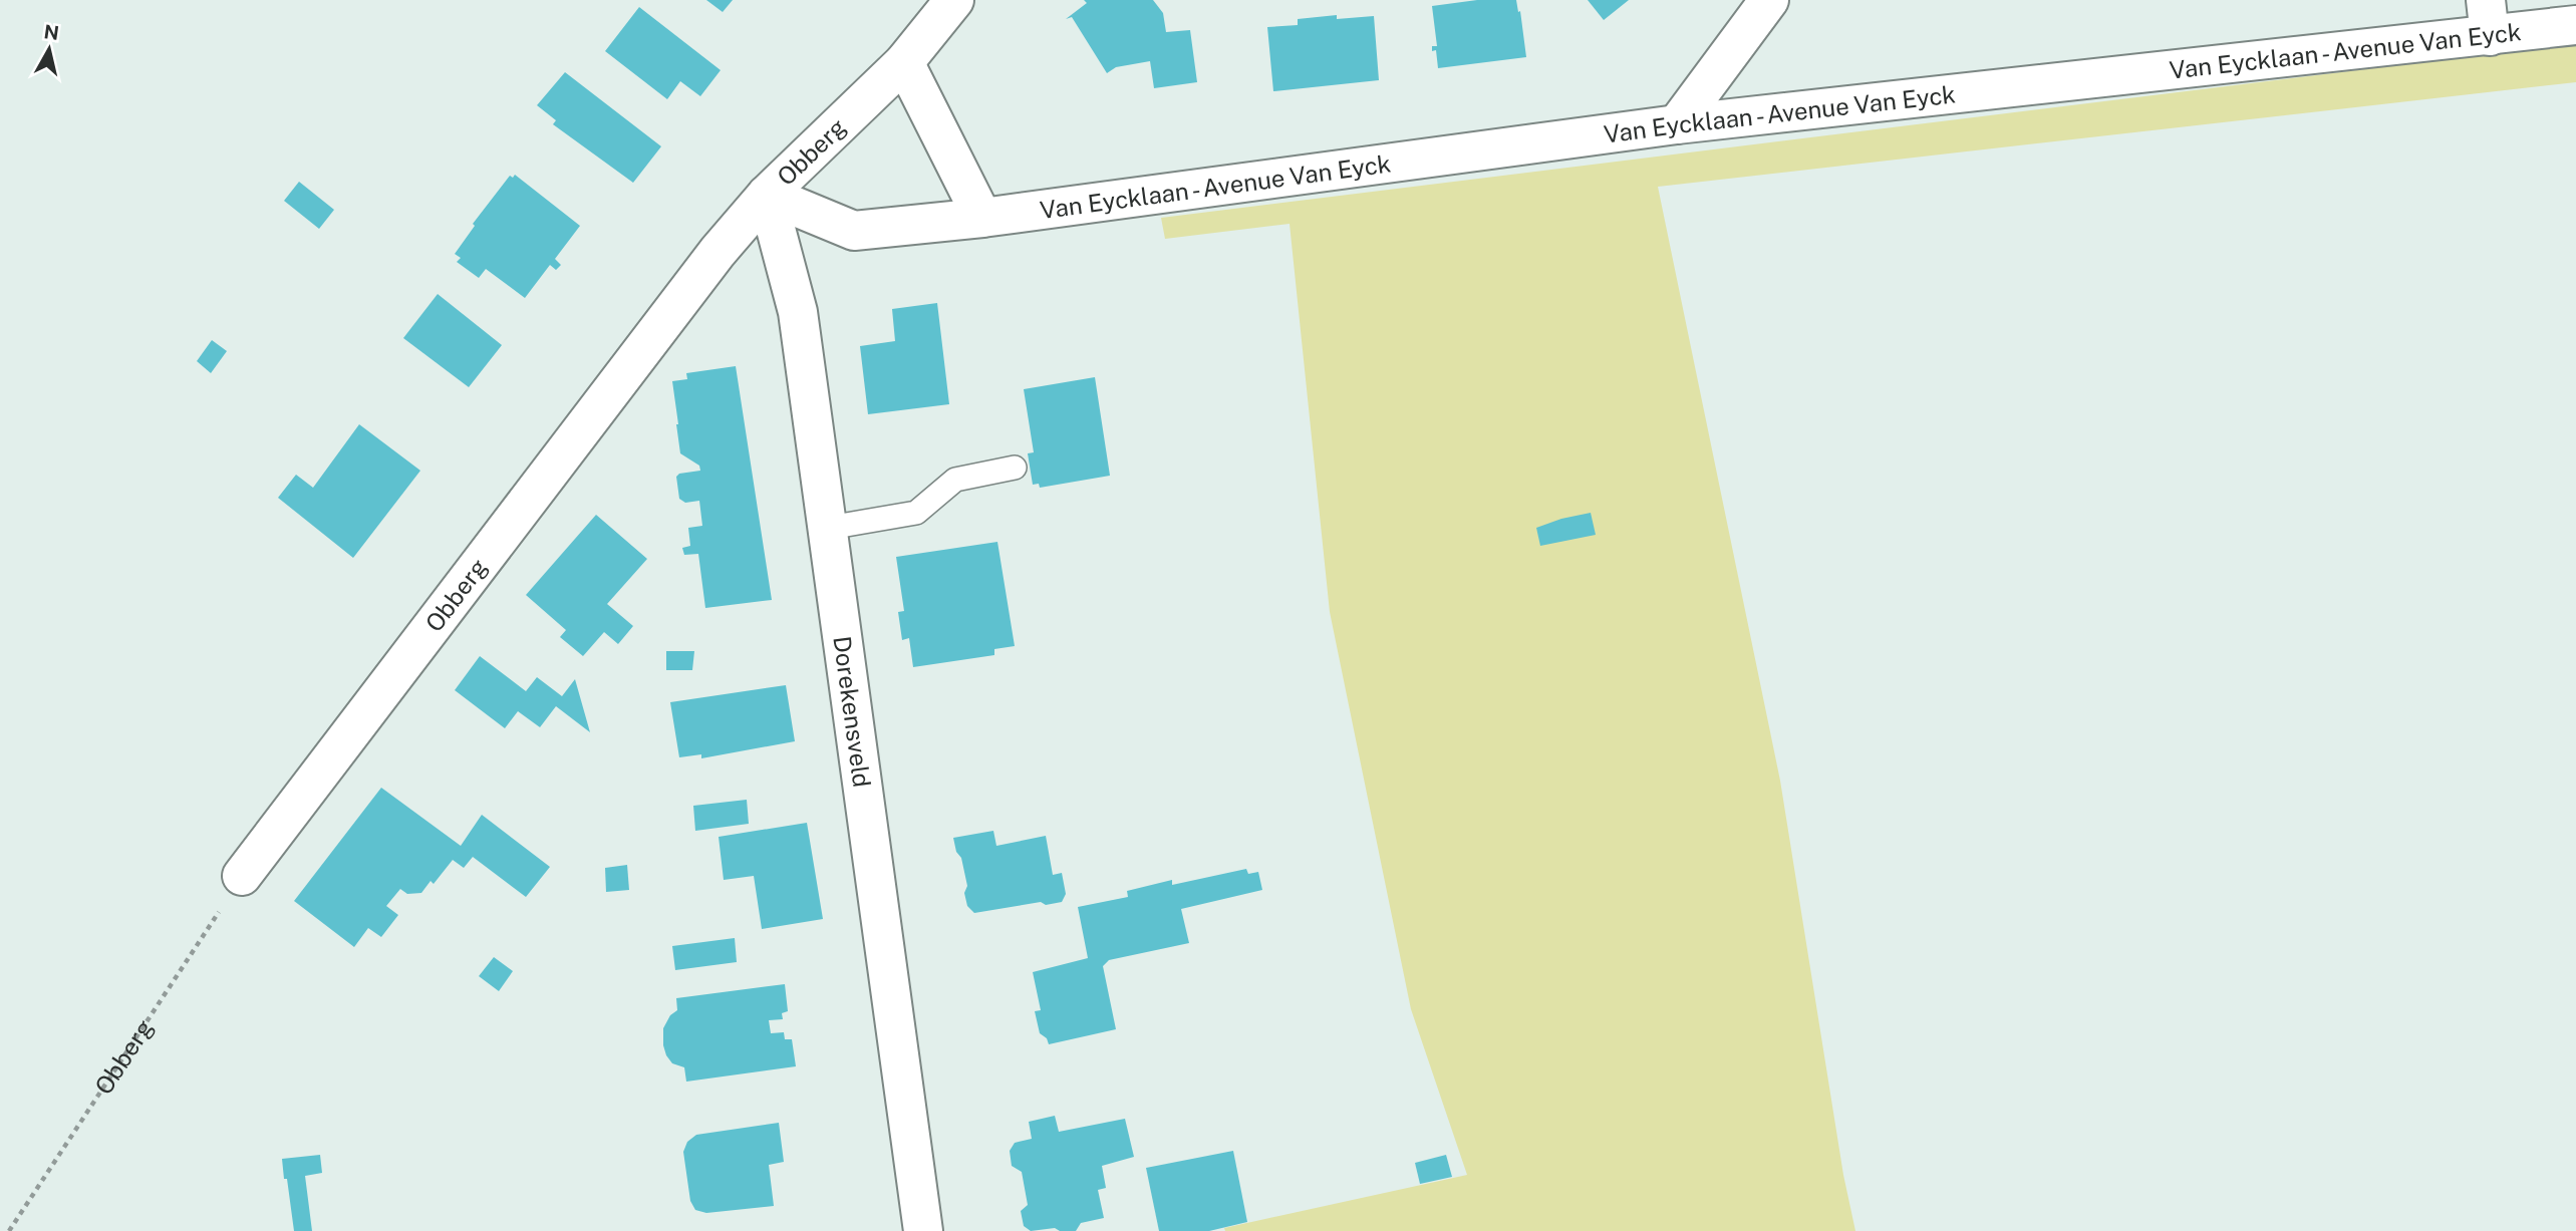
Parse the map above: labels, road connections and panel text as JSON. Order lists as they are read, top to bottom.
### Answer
{
  "streets": {
    "street": ["Van Eycklaan - Avenue Van Eyck", "Obberg", "Dorekensveld"]
  },
  "crossings": [
    ["Van Eycklaan - Avenue Van Eyck", "Obberg"],
    ["Van Eycklaan - Avenue Van Eyck", "Dorekensveld"],
    ["Obberg", "Dorekensveld"]
  ],
  "north": "top"
}
